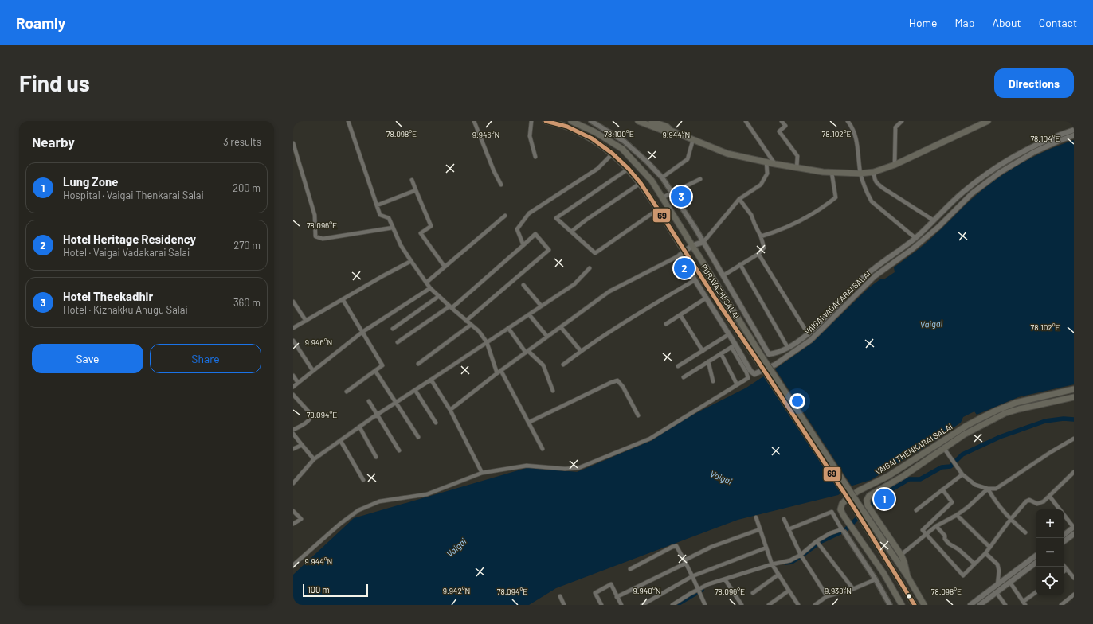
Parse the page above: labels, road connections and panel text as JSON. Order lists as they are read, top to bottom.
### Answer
{
  "streets": {
    "main road": ["PURAVAZHI SALAI", "VAIGAI VADAKARAI SALAI", "VAIGAI THENKARAI SALAI"]
  },
  "water": ["Vaigai"],
  "lines": ["transit line 69"],
  "scale_bar": "100 m",
  "page": {
    "header": "Roamly",
    "nav": [
      "Home",
      "Map",
      "About",
      "Contact"
    ],
    "buttons": [
      "Directions",
      ["Save", "Share"]
    ],
    "title": "Find us",
    "heading": ["Nearby", "3 results"],
    "list": [
      {
        "mark": "1",
        "name": "Lung Zone",
        "note": "Hospital · Vaigai Thenkarai Salai",
        "value": "200 m"
      },
      {
        "mark": "2",
        "name": "Hotel Heritage Residency",
        "note": "Hotel · Vaigai Vadakarai Salai",
        "value": "270 m"
      },
      {
        "mark": "3",
        "name": "Hotel Theekadhir",
        "note": "Hotel · Kizhakku Anugu Salai",
        "value": "360 m"
      }
    ],
    "pins": ["3", "2", "1"],
    "map_buttons": ["+", "−"],
    "scale": "100 m"
  },
  "coordinates": [
    "78.098°E",
    "78.100°E",
    "78.102°E",
    "9.946°N",
    "9.944°N",
    "78.104°E",
    "78.096°E",
    "78.094°E",
    "9.942°N",
    "9.940°N",
    "9.938°N"
  ]
}
